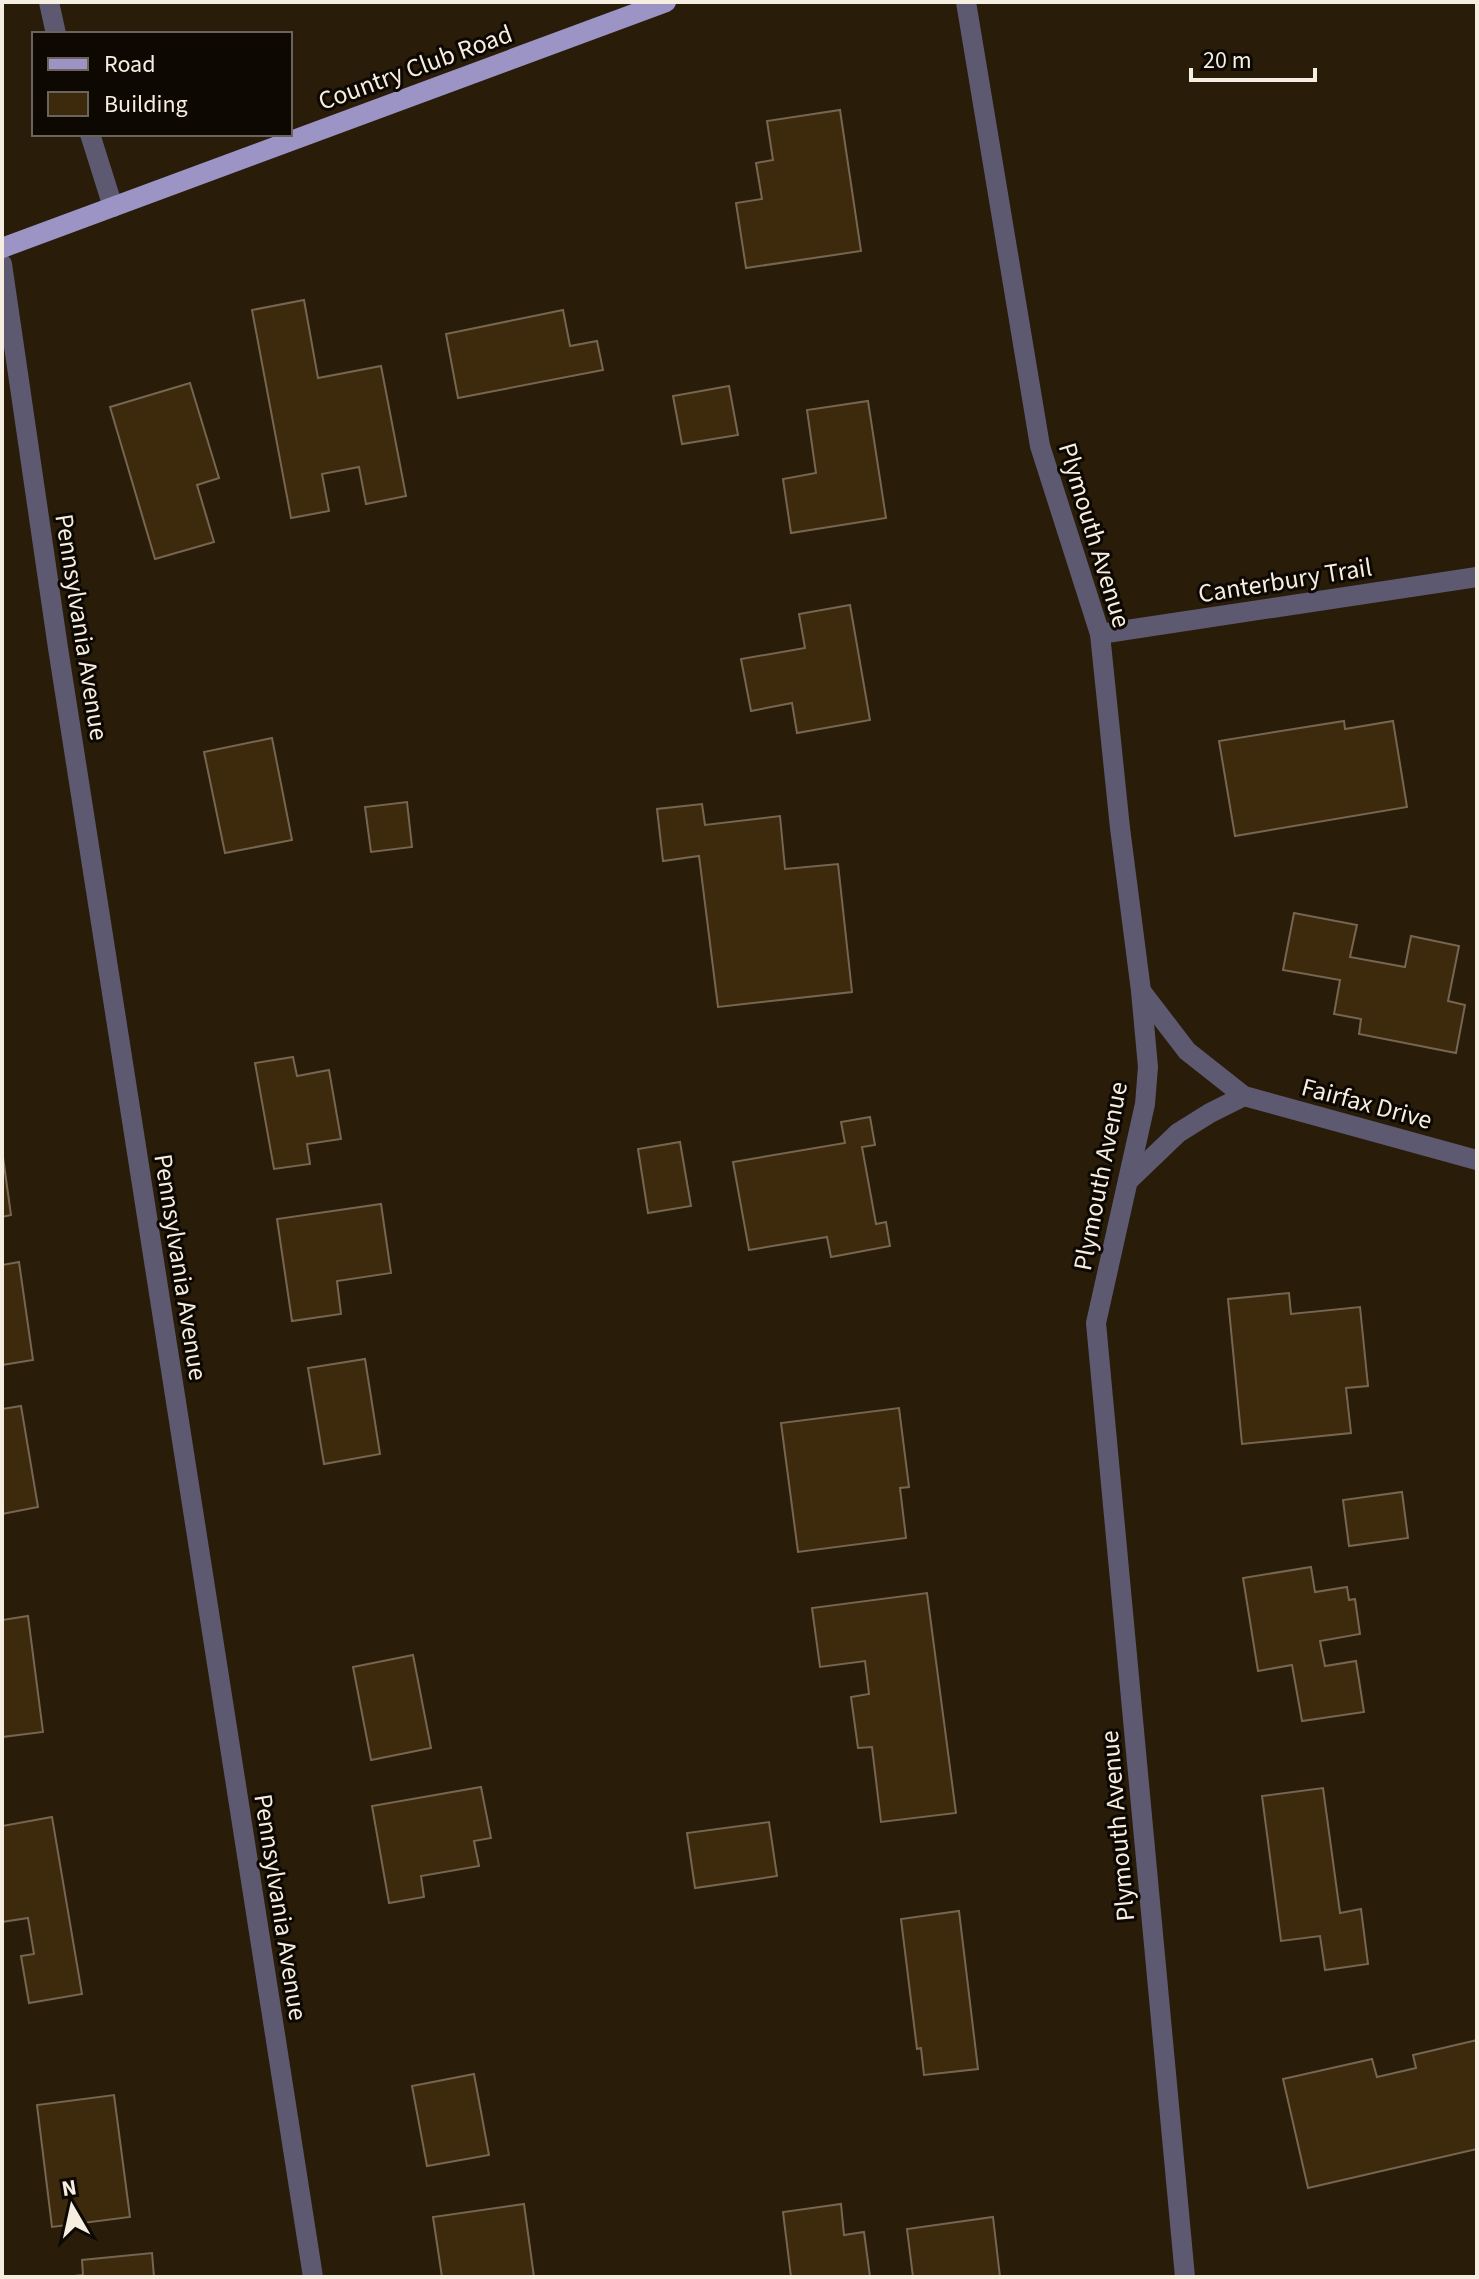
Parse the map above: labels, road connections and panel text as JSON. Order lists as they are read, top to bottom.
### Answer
{
  "streets": {
    "main road": ["Country Club Road"],
    "street": [
      "Plymouth Avenue",
      "Canterbury Trail",
      "Pennsylvania Avenue",
      "Fairfax Drive"
    ]
  },
  "crossings": [
    ["Plymouth Avenue", "Canterbury Trail"],
    ["Plymouth Avenue", "Fairfax Drive"]
  ],
  "legend": ["Road", "Building"],
  "scale_bar": "20 m",
  "north": "top"
}
